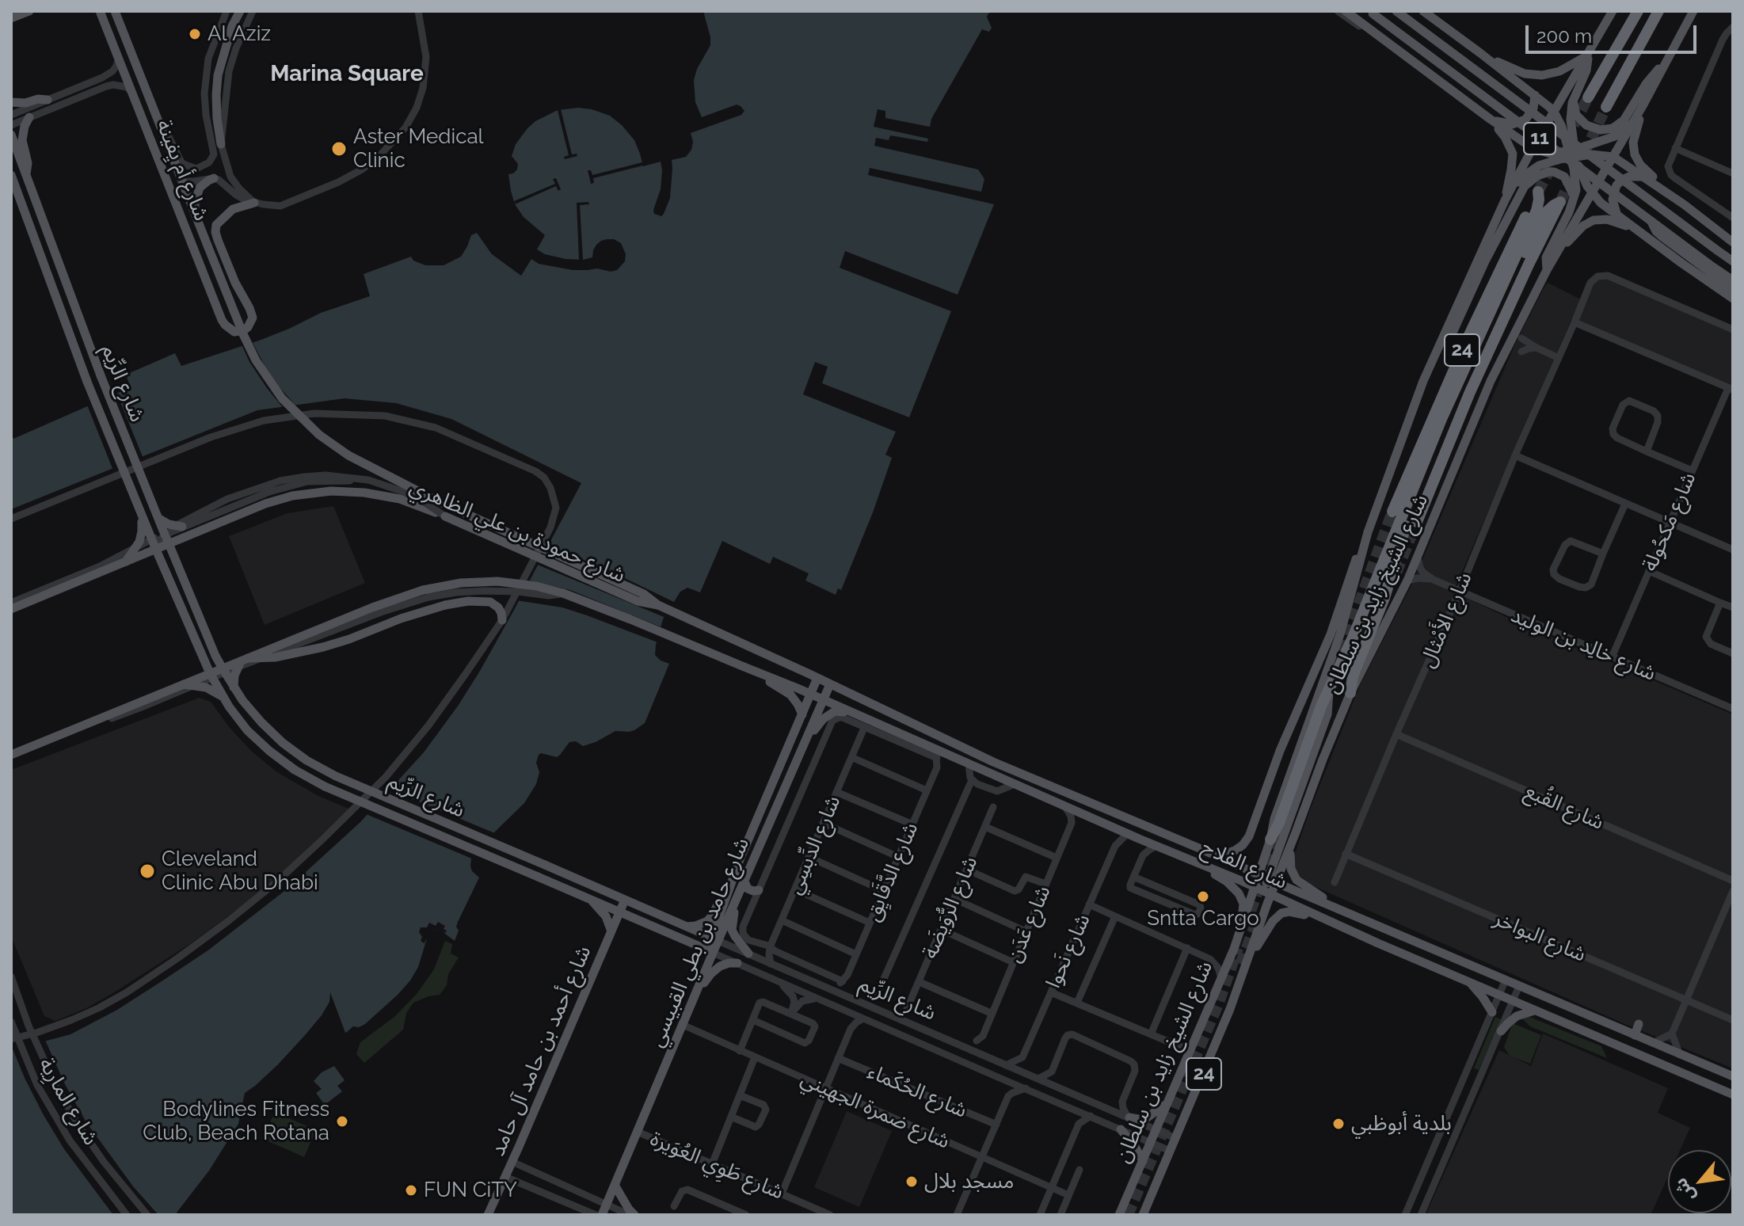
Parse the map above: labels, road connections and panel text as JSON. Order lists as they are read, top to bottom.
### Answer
{
  "streets": {
    "highway": ["24", "شارع الشيخ زايد بن سلطان"],
    "main road": [
      "11",
      "شارع أم يِفينة",
      "شارع الرِّيم",
      "شارع حمودة بن علي الظاهري",
      "شارع الفلاح",
      "شارع حامد بن بطي القبيسي",
      "شارع أحمد بن حامد آل حامد"
    ],
    "street": [
      "شارع مَكحُولة",
      "شارع الأَمْثال",
      "شارع خالِد بن الوليد",
      "شارع القُبع",
      "شارع الدِّبسِي",
      "شارع الدَّقَايِق",
      "شارع الرُّوَيضَة",
      "شارع عَدَن",
      "شارع البواخر",
      "شارع نَحوا",
      "شارع الحُكَماء",
      "شارع المارِية",
      "شارع ضمرة الجهيني",
      "شارع طَوِي العُوَيرة"
    ]
  },
  "crossings": [
    ["شارع أم يِفينة", "شارع حمودة بن علي الظاهري"],
    ["شارع الرِّيم", "شارع حمودة بن علي الظاهري"],
    ["شارع الرِّيم", "شارع الشيخ زايد بن سلطان"],
    ["شارع الرِّيم", "شارع الدِّبسِي"],
    ["شارع الرِّيم", "شارع حامد بن بطي القبيسي"],
    ["شارع الرِّيم", "شارع أحمد بن حامد آل حامد"],
    ["شارع مَكحُولة", "شارع خالِد بن الوليد"],
    ["شارع حمودة بن علي الظاهري", "شارع الفلاح"],
    ["شارع الشيخ زايد بن سلطان", "شارع خالِد بن الوليد"],
    ["شارع الشيخ زايد بن سلطان", "شارع الفلاح"],
    ["شارع الأَمْثال", "شارع خالِد بن الوليد"],
    ["شارع الأَمْثال", "شارع القُبع"],
    ["شارع الأَمْثال", "شارع البواخر"],
    ["شارع الفلاح", "شارع عَدَن"],
    ["شارع الفلاح", "شارع حامد بن بطي القبيسي"],
    ["شارع الفلاح", "شارع نَحوا"],
    ["شارع حامد بن بطي القبيسي", "شارع ضمرة الجهيني"],
    ["شارع حامد بن بطي القبيسي", "شارع طَوِي العُوَيرة"]
  ],
  "districts": ["Marina Square"],
  "places": [
    "Al Aziz",
    "Aster Medical Clinic",
    "Cleveland Clinic Abu Dhabi",
    "Sntta Cargo",
    "Bodylines Fitness Club, Beach Rotana",
    "بلدية أبوظبي",
    "مسجد بلال",
    "FUN CiTY"
  ],
  "scale_bar": "200 m",
  "north": "bottom left"
}
